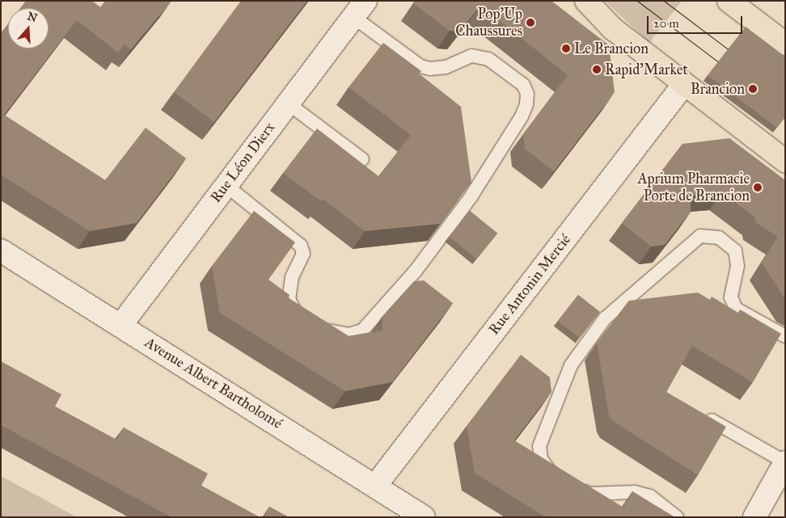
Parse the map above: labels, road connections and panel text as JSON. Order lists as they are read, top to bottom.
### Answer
{
  "streets": {
    "street": ["Rue Léon Dierx", "Rue Antonin Mercié", "Avenue Albert Bartholomé"]
  },
  "crossings": [
    ["Rue Léon Dierx", "Avenue Albert Bartholomé"],
    ["Rue Antonin Mercié", "Avenue Albert Bartholomé"]
  ],
  "places": [
    "Pop'Up Chaussures",
    "Le Brancion",
    "Rapid'Market",
    "Brancion",
    "Aprium Pharmacie Porte de Brancion"
  ],
  "scale_bar": "20 m",
  "north": "top"
}
